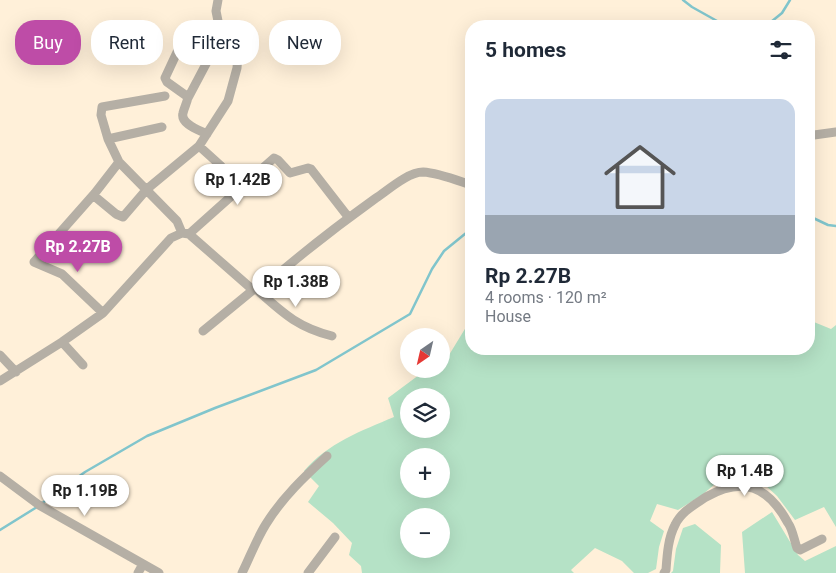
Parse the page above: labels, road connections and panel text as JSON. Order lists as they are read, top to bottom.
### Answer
{
  "north": "bottom left",
  "page": {
    "chip": [
      "Buy",
      "Rent",
      "Filters",
      "New"
    ],
    "heading": "5 homes",
    "list": [
      {
        "name": "Rp 2.27B",
        "note": "4 rooms · 120 m² · House"
      }
    ],
    "price": [
      "Rp 1.42B",
      "Rp 2.27B",
      "Rp 1.38B",
      "Rp 1.4B",
      "Rp 1.19B"
    ],
    "map_buttons": ["+", "−"]
  }
}
